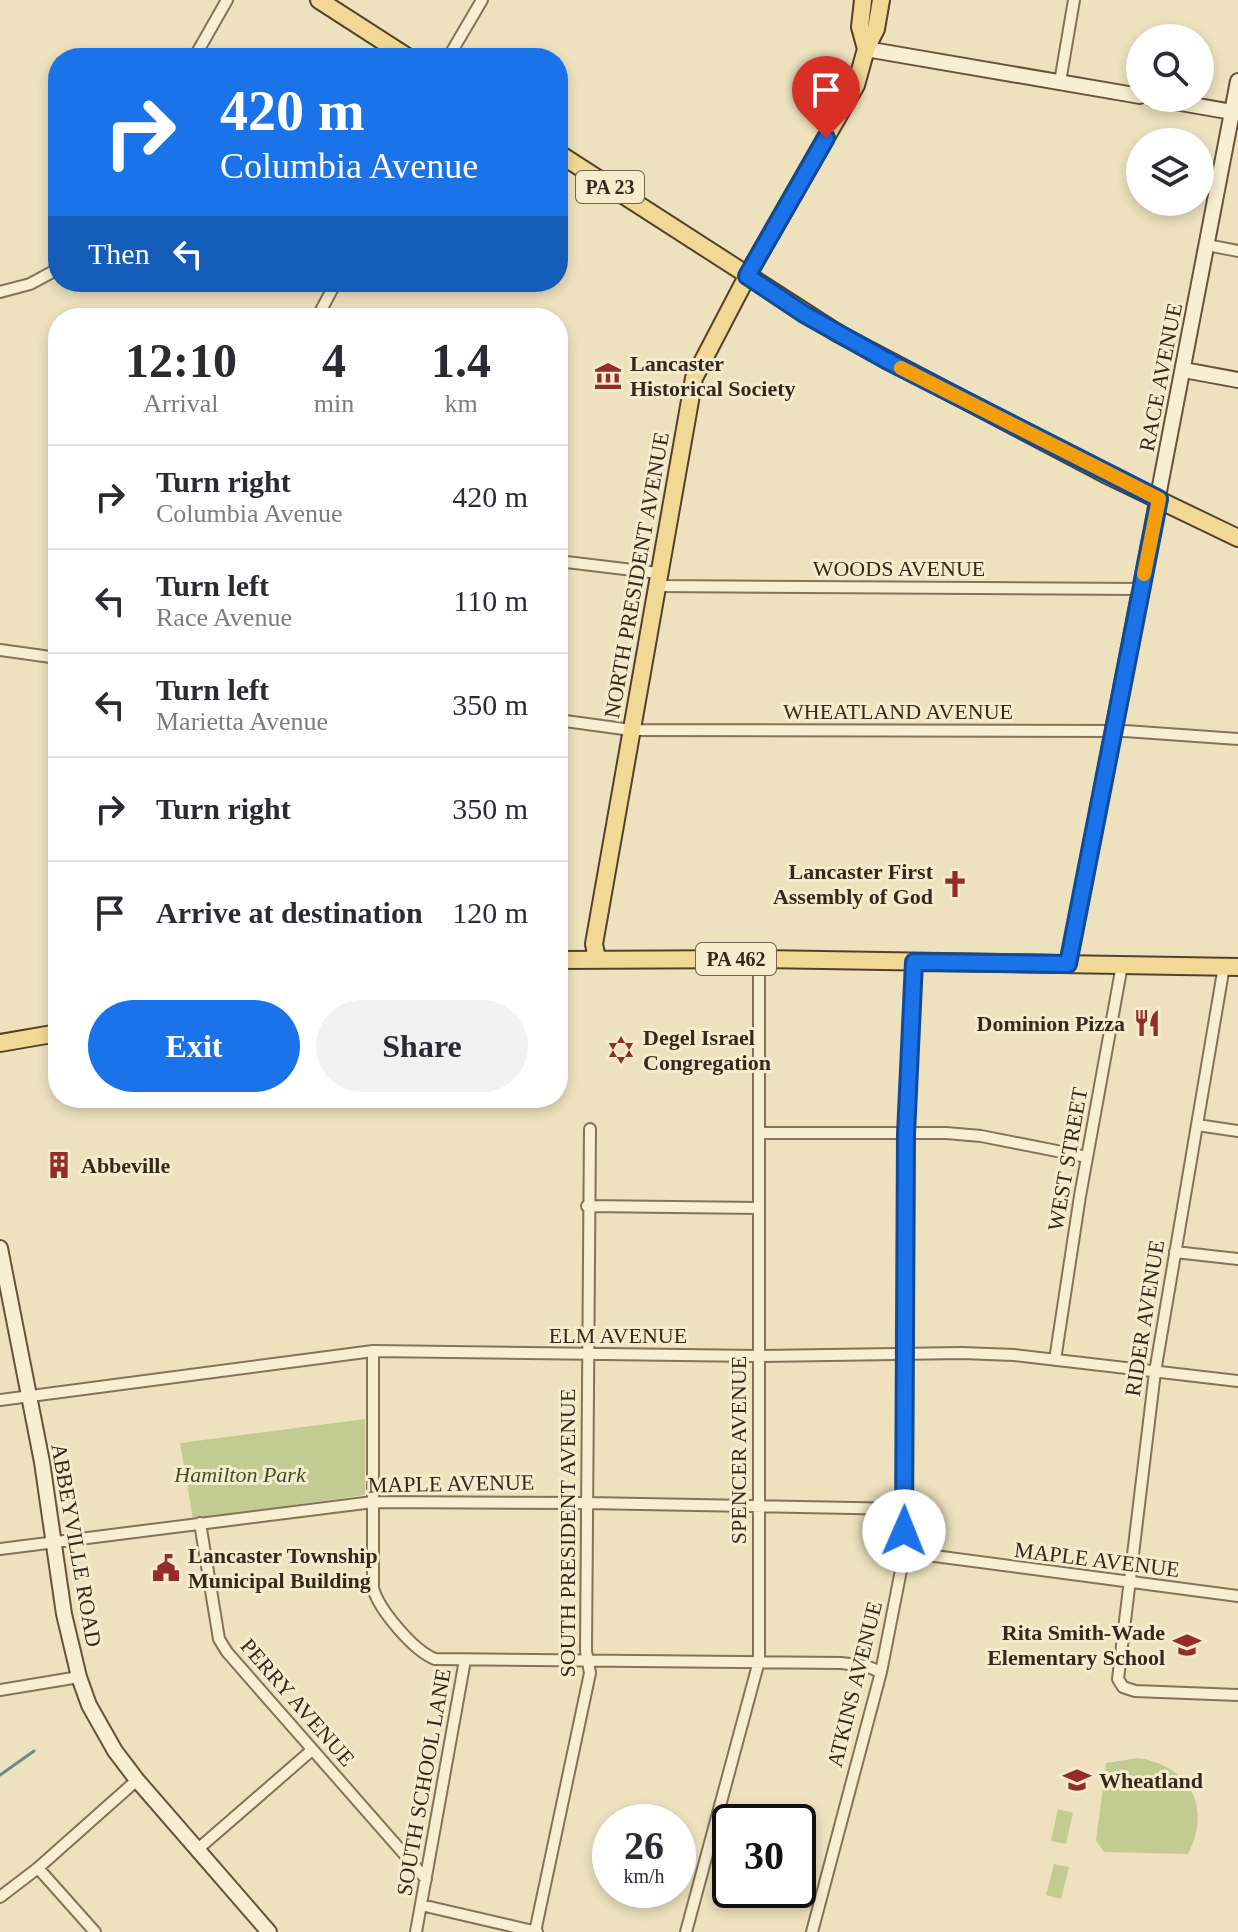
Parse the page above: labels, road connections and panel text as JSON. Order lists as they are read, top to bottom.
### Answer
{
  "streets": {
    "main road": ["PA 23", "NORTH PRESIDENT AVENUE", "PA 462"],
    "street": [
      "RACE AVENUE",
      "WOODS AVENUE",
      "WHEATLAND AVENUE",
      "WEST STREET",
      "RIDER AVENUE",
      "ELM AVENUE",
      "SPENCER AVENUE",
      "MAPLE AVENUE",
      "SOUTH PRESIDENT AVENUE",
      "ABBEYVILLE ROAD",
      "ATKINS AVENUE",
      "PERRY AVENUE",
      "SOUTH SCHOOL LANE"
    ]
  },
  "crossings": [
    ["PA 23", "RACE AVENUE"],
    ["PA 23", "NORTH PRESIDENT AVENUE"],
    ["RACE AVENUE", "WOODS AVENUE"],
    ["RACE AVENUE", "WHEATLAND AVENUE"],
    ["RACE AVENUE", "PA 462"],
    ["WOODS AVENUE", "NORTH PRESIDENT AVENUE"],
    ["NORTH PRESIDENT AVENUE", "WHEATLAND AVENUE"],
    ["NORTH PRESIDENT AVENUE", "PA 462"],
    ["PA 462", "WEST STREET"],
    ["PA 462", "RIDER AVENUE"],
    ["PA 462", "SPENCER AVENUE"],
    ["PA 462", "ATKINS AVENUE"],
    ["WEST STREET", "ELM AVENUE"],
    ["RIDER AVENUE", "ELM AVENUE"],
    ["RIDER AVENUE", "MAPLE AVENUE"],
    ["ELM AVENUE", "SPENCER AVENUE"],
    ["ELM AVENUE", "SOUTH PRESIDENT AVENUE"],
    ["ELM AVENUE", "ABBEYVILLE ROAD"],
    ["ELM AVENUE", "ATKINS AVENUE"],
    ["ELM AVENUE", "SOUTH SCHOOL LANE"],
    ["SPENCER AVENUE", "MAPLE AVENUE"],
    ["MAPLE AVENUE", "SOUTH PRESIDENT AVENUE"],
    ["MAPLE AVENUE", "ABBEYVILLE ROAD"],
    ["MAPLE AVENUE", "ATKINS AVENUE"],
    ["MAPLE AVENUE", "PERRY AVENUE"],
    ["MAPLE AVENUE", "SOUTH SCHOOL LANE"],
    ["PERRY AVENUE", "SOUTH SCHOOL LANE"]
  ],
  "parks": ["Hamilton Park"],
  "places": {
    "museum": ["Lancaster Historical Society"],
    "church": ["Lancaster First Assembly of God"],
    "restaurant": ["Dominion Pizza"],
    "synagogue": ["Degel Israel Congregation"],
    "building": ["Abbeville"],
    "public building": ["Lancaster Township Municipal Building"],
    "school or university": ["Rita Smith-Wade Elementary School", "Wheatland"]
  },
  "page": {
    "turn": ["420 m", "Columbia Avenue"],
    "then": "Then",
    "eta": [
      "12:10",
      "Arrival",
      "4",
      "min",
      "1.4",
      "km"
    ],
    "list": [
      {
        "name": "Turn right",
        "note": "Columbia Avenue",
        "value": "420 m"
      },
      {
        "name": "Turn left",
        "note": "Race Avenue",
        "value": "110 m"
      },
      {
        "name": "Turn left",
        "note": "Marietta Avenue",
        "value": "350 m"
      },
      {
        "name": "Turn right",
        "value": "350 m"
      },
      {
        "name": "Arrive at destination",
        "value": "120 m"
      }
    ],
    "buttons": ["Exit", "Share"],
    "speed": "26 km/h",
    "limit": "30"
  }
}
